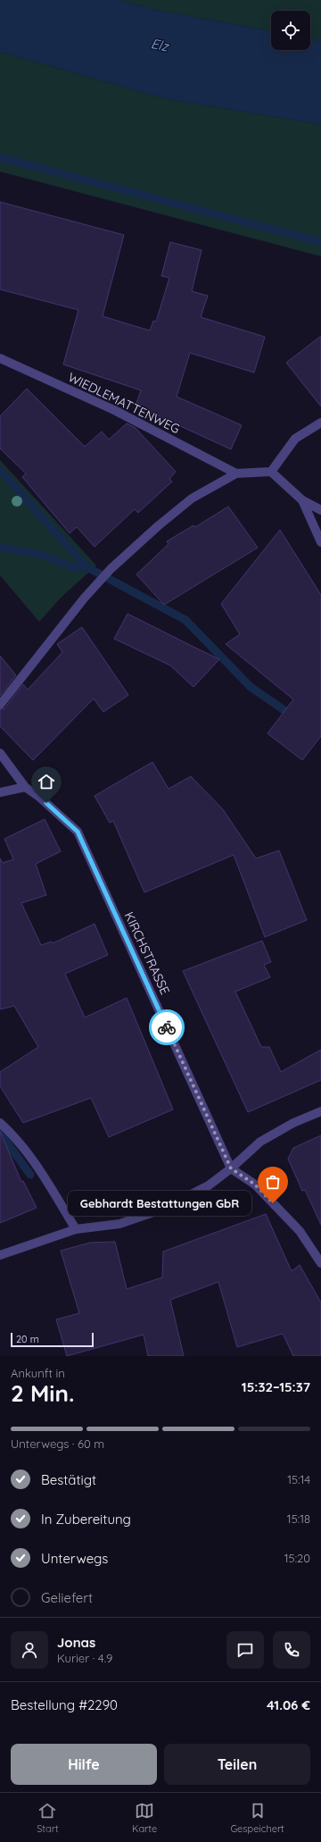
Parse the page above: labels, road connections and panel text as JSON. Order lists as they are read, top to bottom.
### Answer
{
  "streets": {
    "street": ["WIEDLEMATTENWEG", "KIRCHSTRASSE"]
  },
  "water": ["Elz"],
  "places": ["Gebhardt Bestattungen GbR"],
  "scale_bar": "20 m",
  "page": {
    "bubble": "Gebhardt Bestattungen GbR",
    "scale": "20 m",
    "heading": ["2 Min.", "Ankunft in", "15:32–15:37"],
    "panel": [
      "Jonas",
      "Kurier · 4.9",
      "Bestellung #2290",
      "41.06 €"
    ],
    "bar": "Unterwegs · 60 m",
    "list": [
      ["Bestätigt", "15:14"],
      ["In Zubereitung", "15:18"],
      ["Unterwegs", "15:20"],
      "Geliefert"
    ],
    "buttons": ["Hilfe", "Teilen"],
    "tabs": ["Start", "Karte", "Gespeichert"]
  }
}
